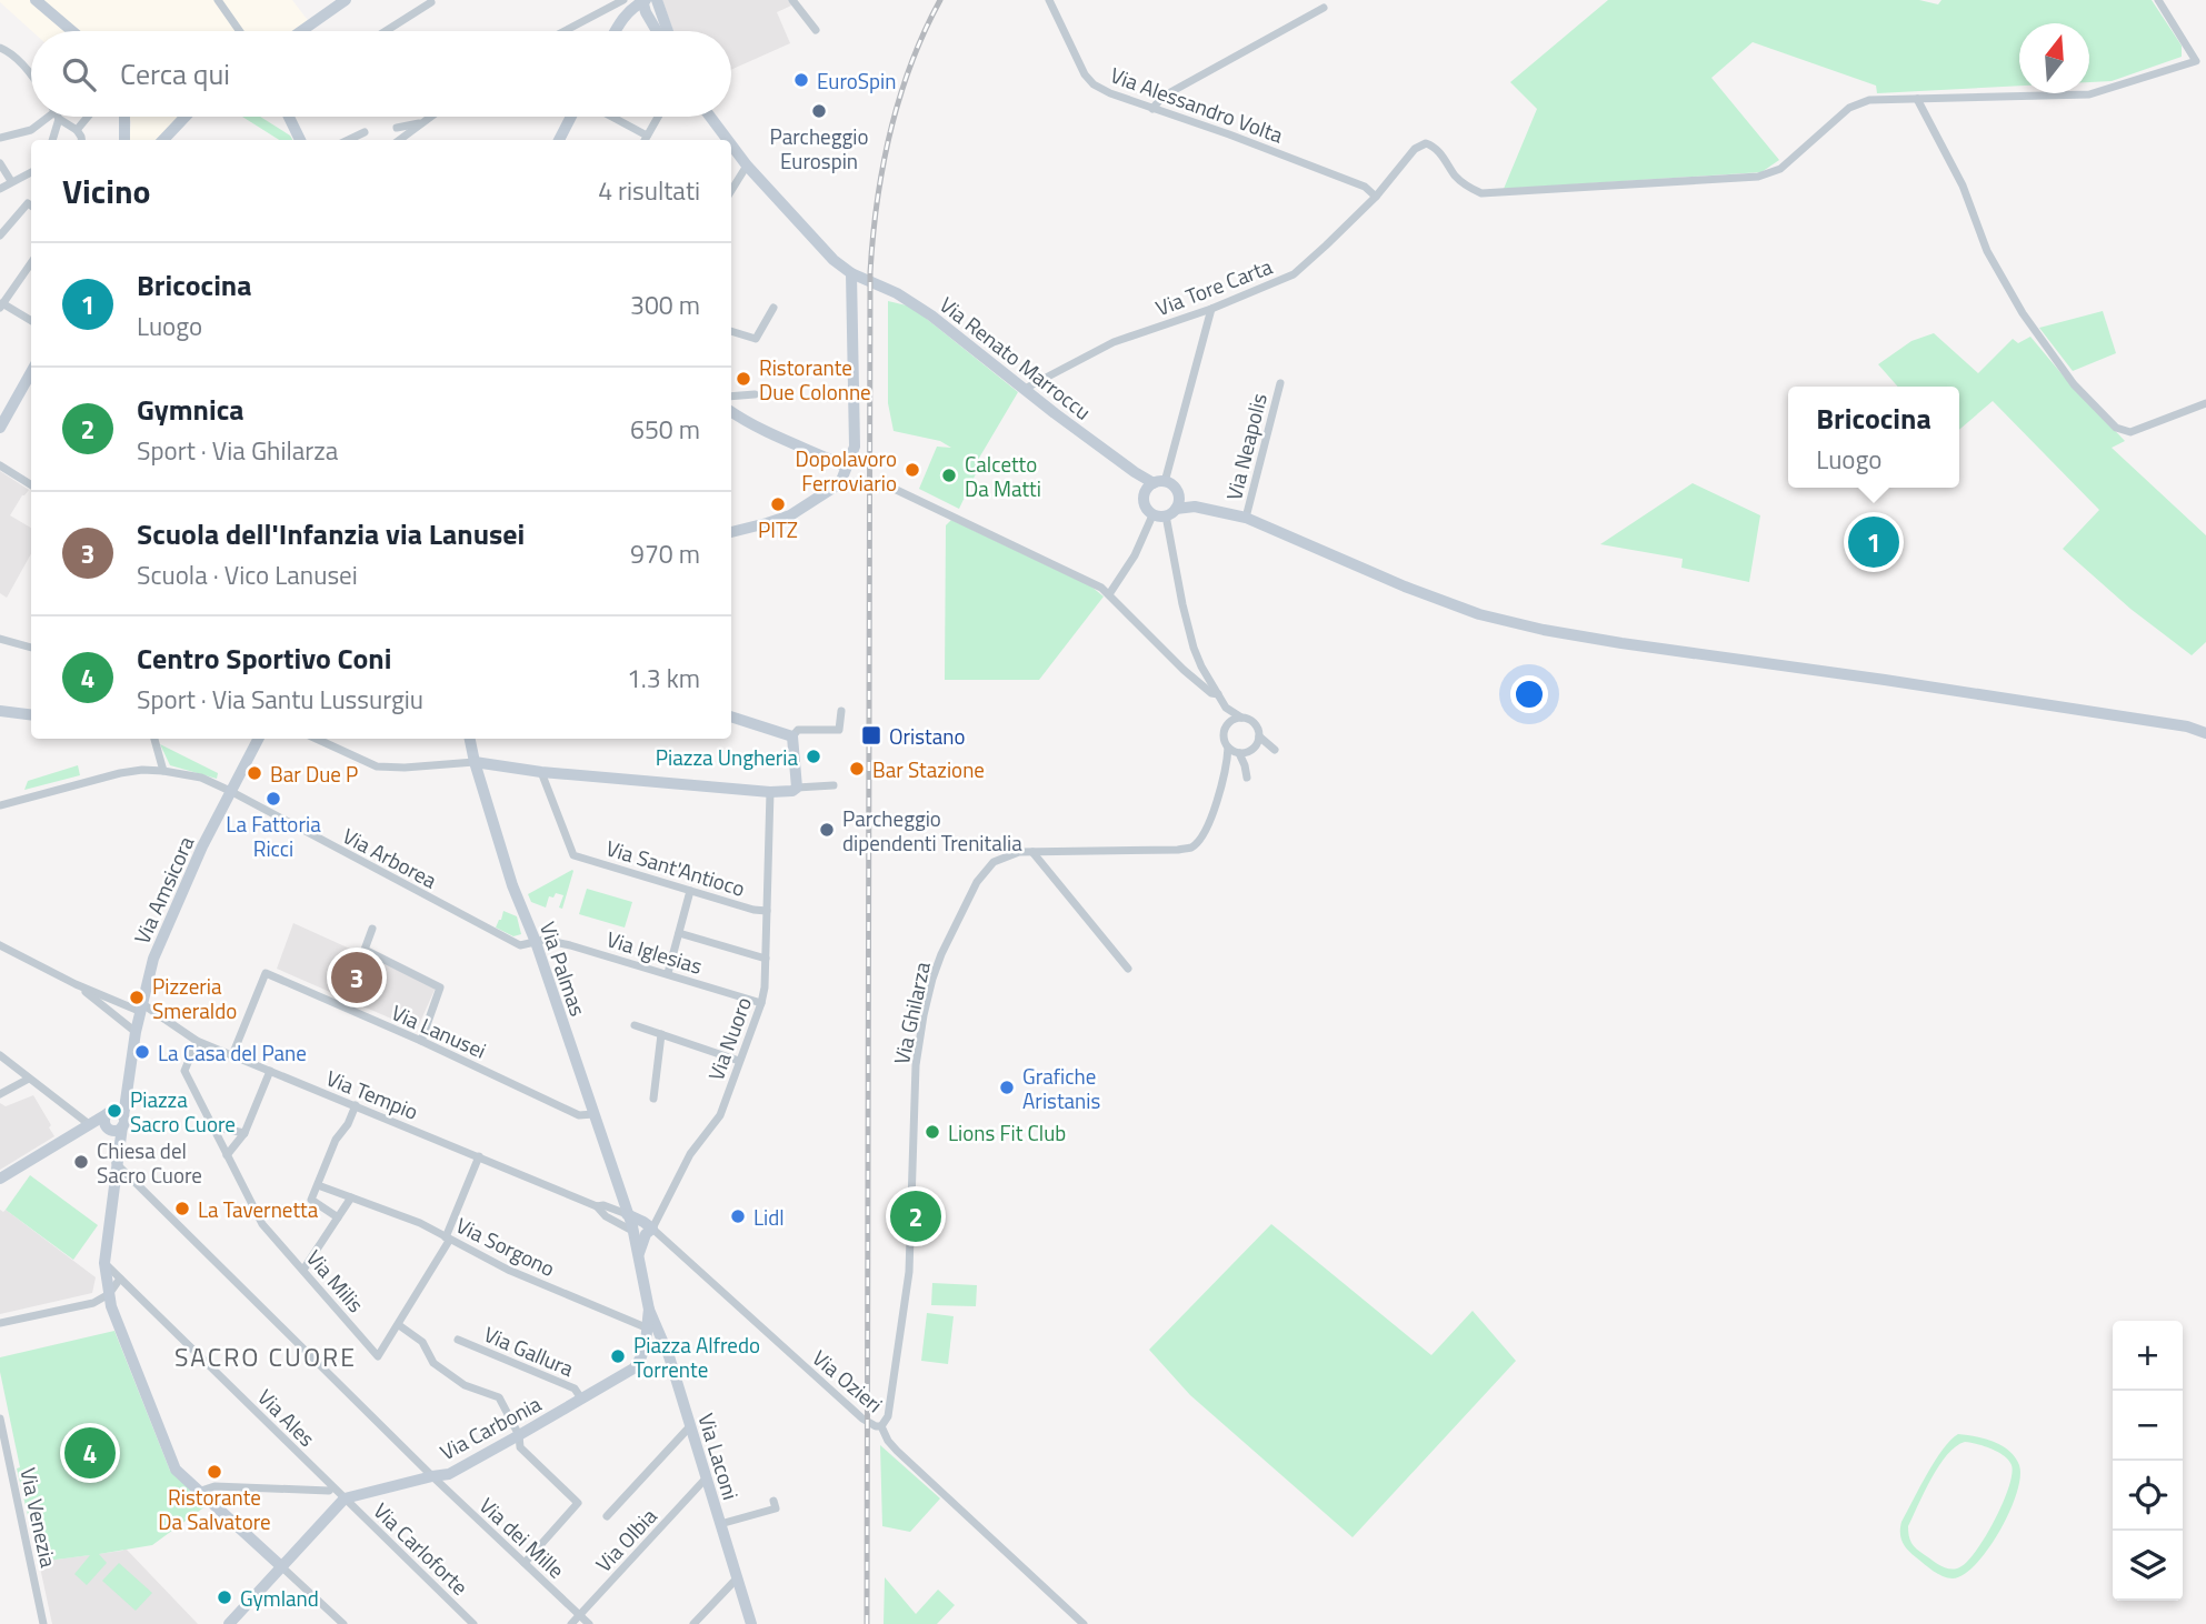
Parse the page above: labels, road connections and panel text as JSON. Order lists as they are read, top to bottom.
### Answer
{
  "streets": {
    "street": [
      "Via Alessandro Volta",
      "Via Tore Carta",
      "Via Renato Marroccu",
      "Via Neapolis",
      "Via Arborea",
      "Via Sant'Antioco",
      "Via Amsicora",
      "Via Iglesias",
      "Via Palmas",
      "Via Ghilarza",
      "Via Lanusei",
      "Via Nuoro",
      "Via Tempio",
      "Via Sorgono",
      "Via Milis",
      "Via Gallura",
      "Via Ozieri",
      "Via Ales",
      "Via Carbonia",
      "Via Laconi",
      "Via Venezia",
      "Via dei Mille",
      "Via Olbia",
      "Via Carloforte"
    ]
  },
  "crossings": [
    ["Via Alessandro Volta", "Via Tore Carta"],
    ["Via Tore Carta", "Via Renato Marroccu"],
    ["Via Arborea", "Via Amsicora"],
    ["Via Arborea", "Via Iglesias"],
    ["Via Arborea", "Via Palmas"],
    ["Via Sant'Antioco", "Via Nuoro"],
    ["Via Amsicora", "Via Tempio"],
    ["Via Iglesias", "Via Palmas"],
    ["Via Iglesias", "Via Nuoro"],
    ["Via Palmas", "Via Lanusei"],
    ["Via Palmas", "Via Tempio"],
    ["Via Ghilarza", "Via Ozieri"],
    ["Via Lanusei", "Via Tempio"],
    ["Via Nuoro", "Via Tempio"],
    ["Via Nuoro", "Via Ozieri"],
    ["Via Nuoro", "Via Laconi"],
    ["Via Tempio", "Via Milis"],
    ["Via Tempio", "Via Ozieri"],
    ["Via Tempio", "Via Laconi"],
    ["Via Gallura", "Via Carbonia"],
    ["Via Ozieri", "Via Laconi"],
    ["Via Ales", "Via Carbonia"],
    ["Via Ales", "Via Carloforte"],
    ["Via Carbonia", "Via Laconi"],
    ["Via Carbonia", "Via dei Mille"],
    ["Via Carbonia", "Via Carloforte"],
    ["Via Laconi", "Via Olbia"],
    ["Via dei Mille", "Via Olbia"]
  ],
  "districts": ["SACRO CUORE"],
  "places": {
    "other": [
      "EuroSpin",
      "Parcheggio Eurospin",
      "Ristorante Due Colonne",
      "Dopolavoro Ferroviario",
      "Calcetto Da Matti",
      "PITZ",
      "Piazza Ungheria",
      "Bar Stazione",
      "Bar Due P",
      "La Fattoria Ricci",
      "Parcheggio dipendenti Trenitalia",
      "Pizzeria Smeraldo",
      "La Casa del Pane",
      "Grafiche Aristanis",
      "Piazza Sacro Cuore",
      "Lions Fit Club",
      "Chiesa del Sacro Cuore",
      "La Tavernetta",
      "Lidl",
      "Piazza Alfredo Torrente",
      "Ristorante Da Salvatore",
      "Gymland"
    ],
    "transit": ["Oristano"]
  },
  "north": "top",
  "page": {
    "search": "Cerca qui",
    "heading": ["Vicino", "4 risultati"],
    "list": [
      {
        "mark": "1",
        "name": "Bricocina",
        "note": "Luogo",
        "value": "300 m"
      },
      {
        "mark": "2",
        "name": "Gymnica",
        "note": "Sport · Via Ghilarza",
        "value": "650 m"
      },
      {
        "mark": "3",
        "name": "Scuola dell'Infanzia via Lanusei",
        "note": "Scuola · Vico Lanusei",
        "value": "970 m"
      },
      {
        "mark": "4",
        "name": "Centro Sportivo Coni",
        "note": "Sport · Via Santu Lussurgiu",
        "value": "1.3 km"
      }
    ],
    "popup": ["Bricocina", "Luogo"],
    "pins": [
      "1",
      "3",
      "2",
      "4"
    ],
    "map_buttons": ["+", "−"]
  }
}
